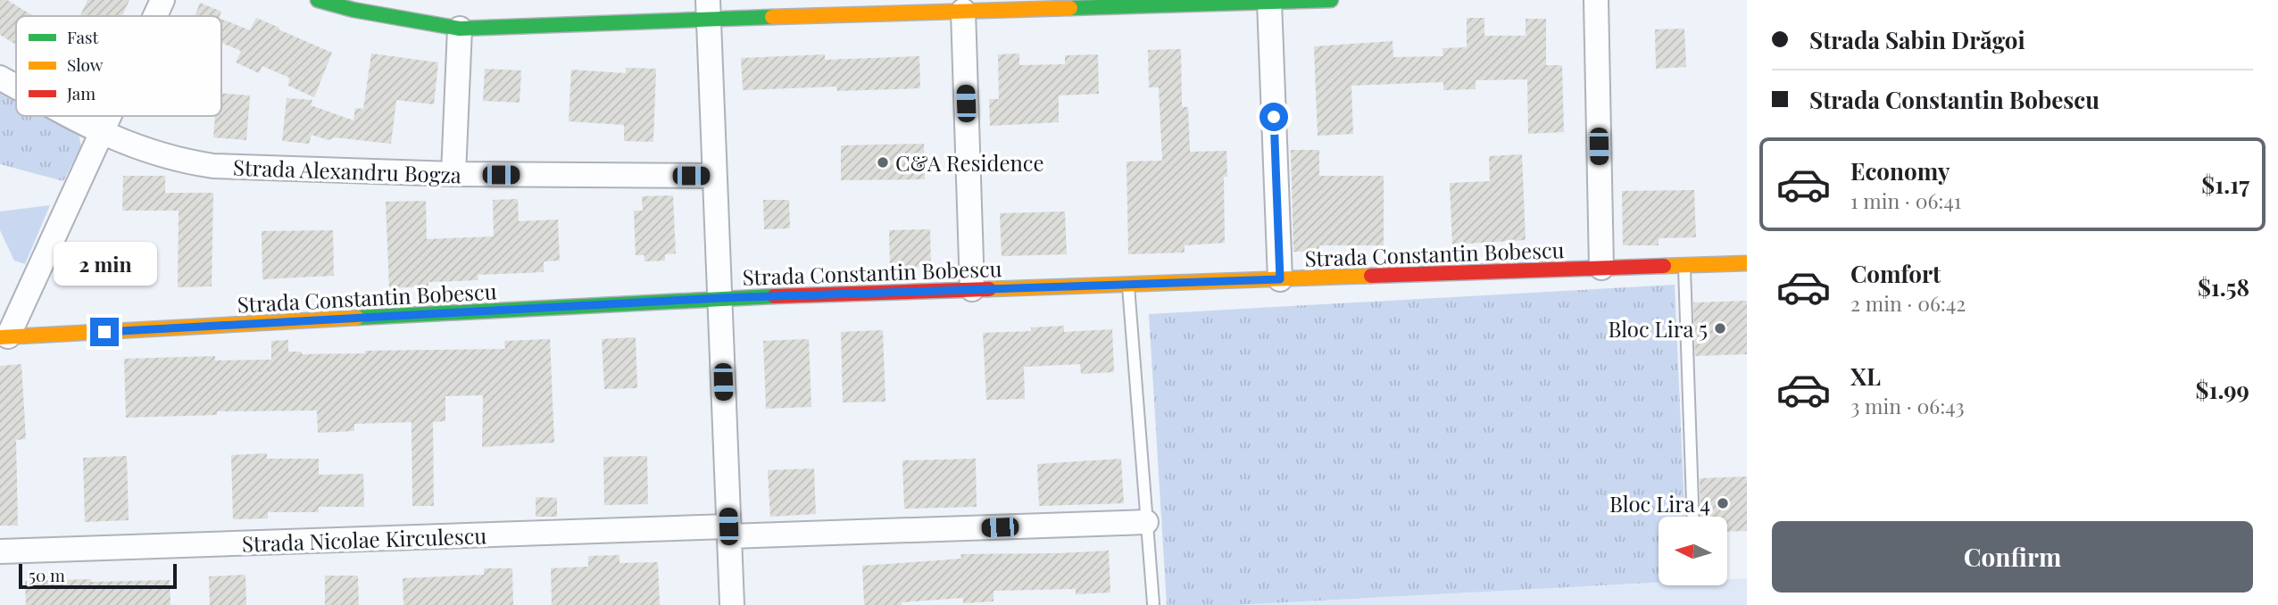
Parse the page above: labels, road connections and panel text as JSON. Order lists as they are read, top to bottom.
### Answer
{
  "streets": {
    "street": ["Strada Alexandru Bogza", "Strada Constantin Bobescu", "Strada Nicolae Kirculescu"]
  },
  "places": ["C&A Residence", "Bloc Lira 5", "Bloc Lira 4"],
  "legend": ["Fast", "Slow", "Jam"],
  "scale_bar": "50 m",
  "north": "left",
  "page": {
    "banner": ["Strada Sabin Drăgoi", "Strada Constantin Bobescu"],
    "list": [
      {
        "name": "Economy",
        "note": "1 min · 06:41",
        "value": "$1.17"
      },
      {
        "name": "Comfort",
        "note": "2 min · 06:42",
        "value": "$1.58"
      },
      {
        "name": "XL",
        "note": "3 min · 06:43",
        "value": "$1.99"
      }
    ],
    "bubble": "2 min",
    "buttons": "Confirm",
    "scale": "50 m"
  }
}
